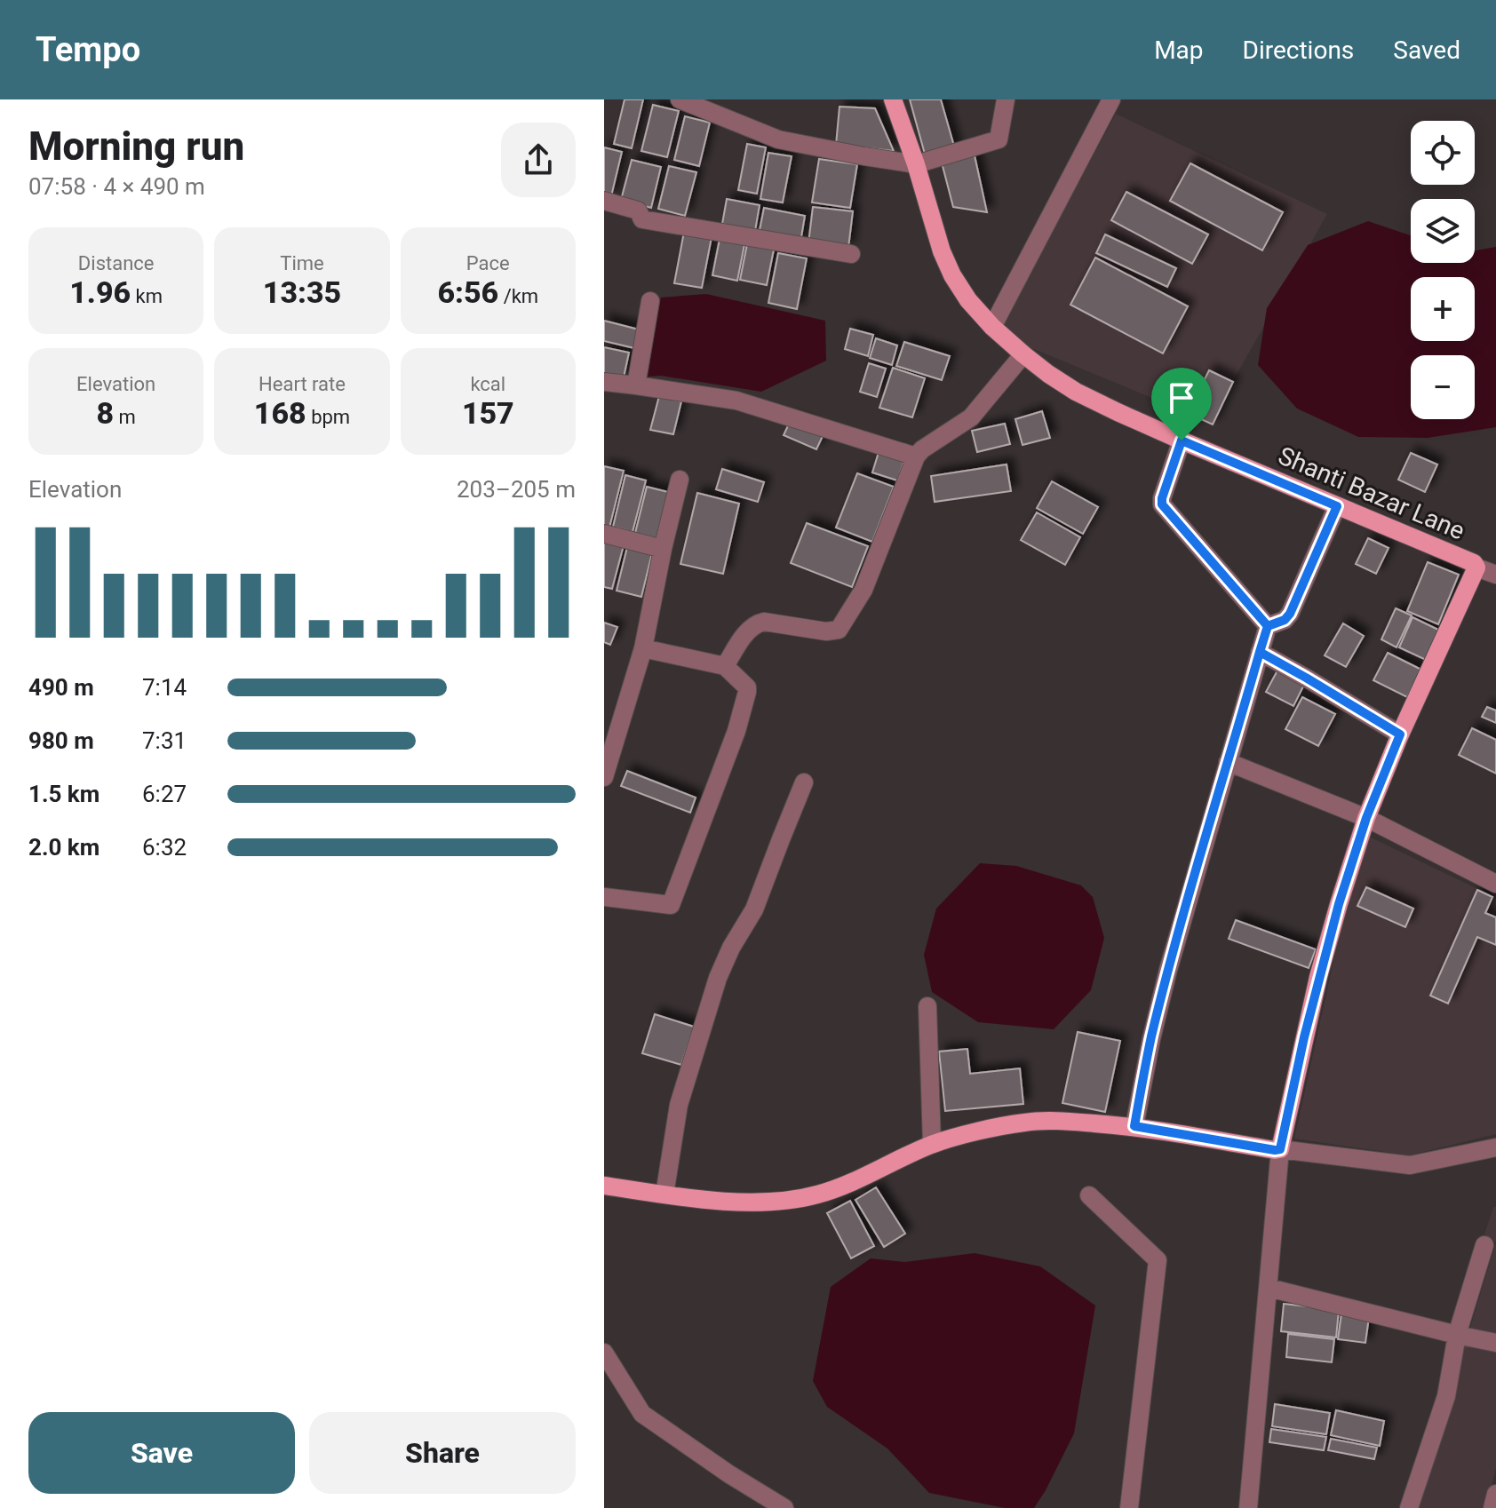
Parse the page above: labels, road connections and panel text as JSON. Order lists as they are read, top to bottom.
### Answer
{
  "streets": {
    "main road": ["Shanti Bazar Lane"]
  },
  "page": {
    "header": "Tempo",
    "nav": ["Map", "Directions", "Saved"],
    "heading": ["Morning run", "07:58 · 4 × 490 m"],
    "map_buttons": ["+", "−"],
    "stats": [
      ["Distance", "1.96 km"],
      ["Time", "13:35"],
      ["Pace", "6:56 /km"],
      ["Elevation", "8 m"],
      ["Heart rate", "168 bpm"],
      ["kcal", "157"]
    ],
    "chart": ["Elevation", "203–205 m"],
    "list": [
      {
        "name": "490 m",
        "note": "7:14"
      },
      {
        "name": "980 m",
        "note": "7:31"
      },
      {
        "name": "1.5 km",
        "note": "6:27"
      },
      {
        "name": "2.0 km",
        "note": "6:32"
      }
    ],
    "buttons": ["Save", "Share"]
  }
}
